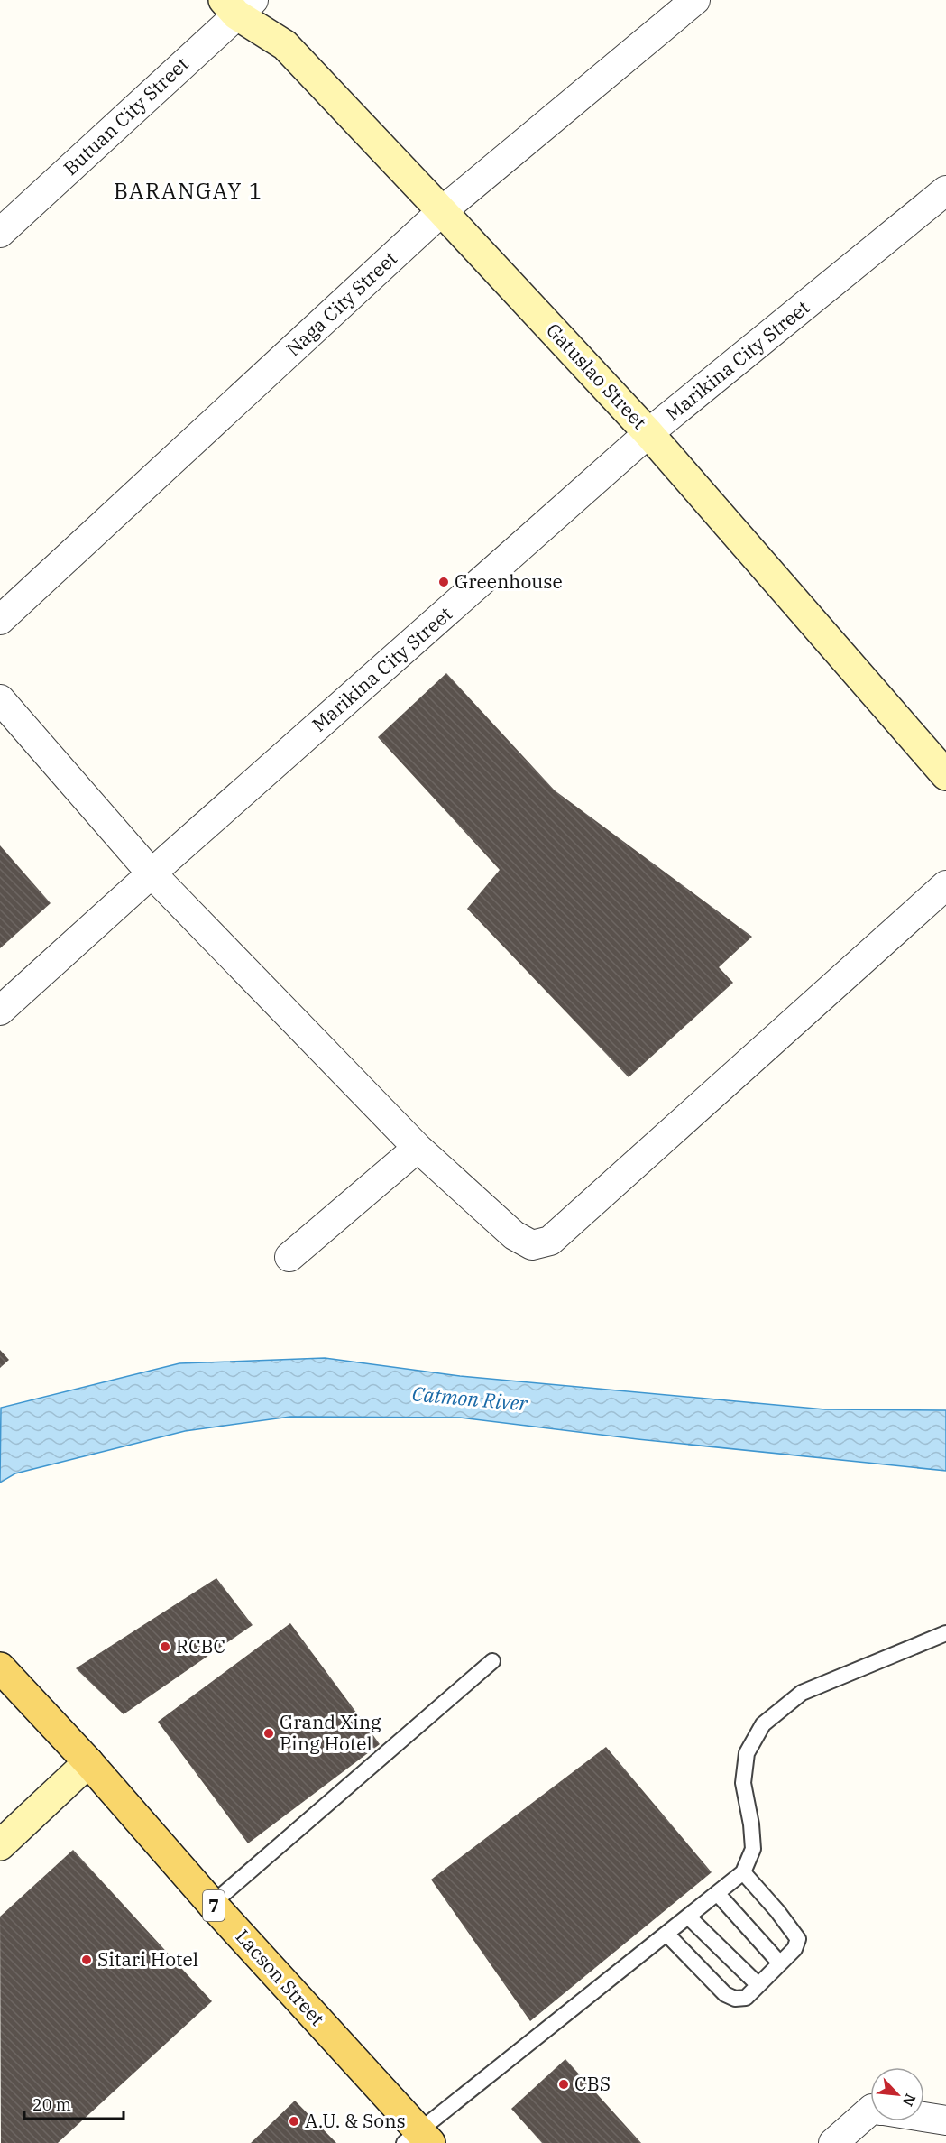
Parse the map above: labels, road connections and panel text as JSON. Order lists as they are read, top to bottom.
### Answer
{
  "streets": {
    "main road": ["7", "Lacson Street"],
    "street": [
      "Butuan City Street",
      "Naga City Street",
      "Marikina City Street",
      "Gatuslao Street"
    ]
  },
  "crossings": [
    ["Butuan City Street", "Gatuslao Street"],
    ["Naga City Street", "Gatuslao Street"],
    ["Marikina City Street", "Gatuslao Street"]
  ],
  "districts": ["BARANGAY 1"],
  "water": ["Catmon River"],
  "places": [
    "Greenhouse",
    "RCBC",
    "Grand Xing Ping Hotel",
    "Sitari Hotel",
    "CBS",
    "A.U. & Sons"
  ],
  "scale_bar": "20 m",
  "north": "bottom right"
}
